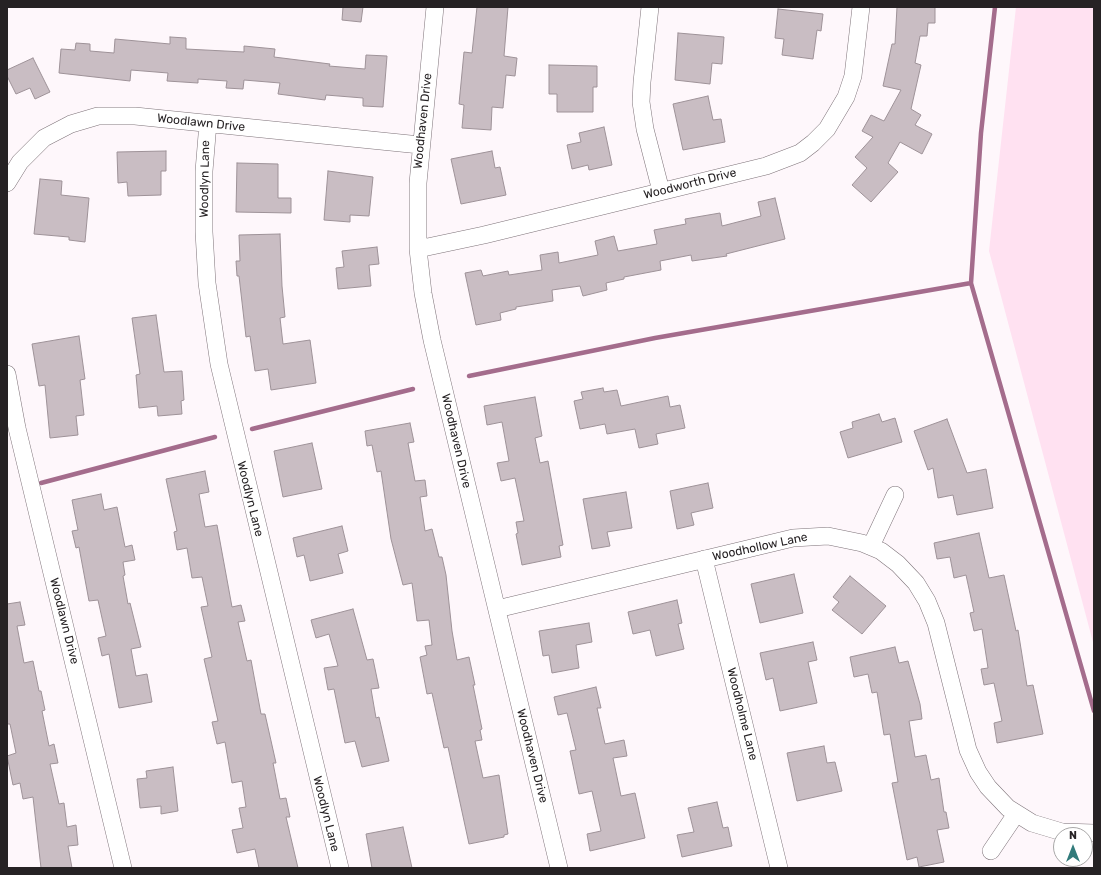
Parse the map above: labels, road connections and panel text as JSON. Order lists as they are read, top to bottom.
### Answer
{
  "streets": {
    "street": [
      "Woodhaven Drive",
      "Woodlawn Drive",
      "Woodlyn Lane",
      "Woodworth Drive",
      "Woodhollow Lane",
      "Woodholme Lane"
    ]
  },
  "crossings": [
    ["Woodhaven Drive", "Woodlawn Drive"],
    ["Woodhaven Drive", "Woodworth Drive"],
    ["Woodhaven Drive", "Woodhollow Lane"],
    ["Woodlawn Drive", "Woodlyn Lane"],
    ["Woodhollow Lane", "Woodholme Lane"]
  ],
  "north": "top"
}
